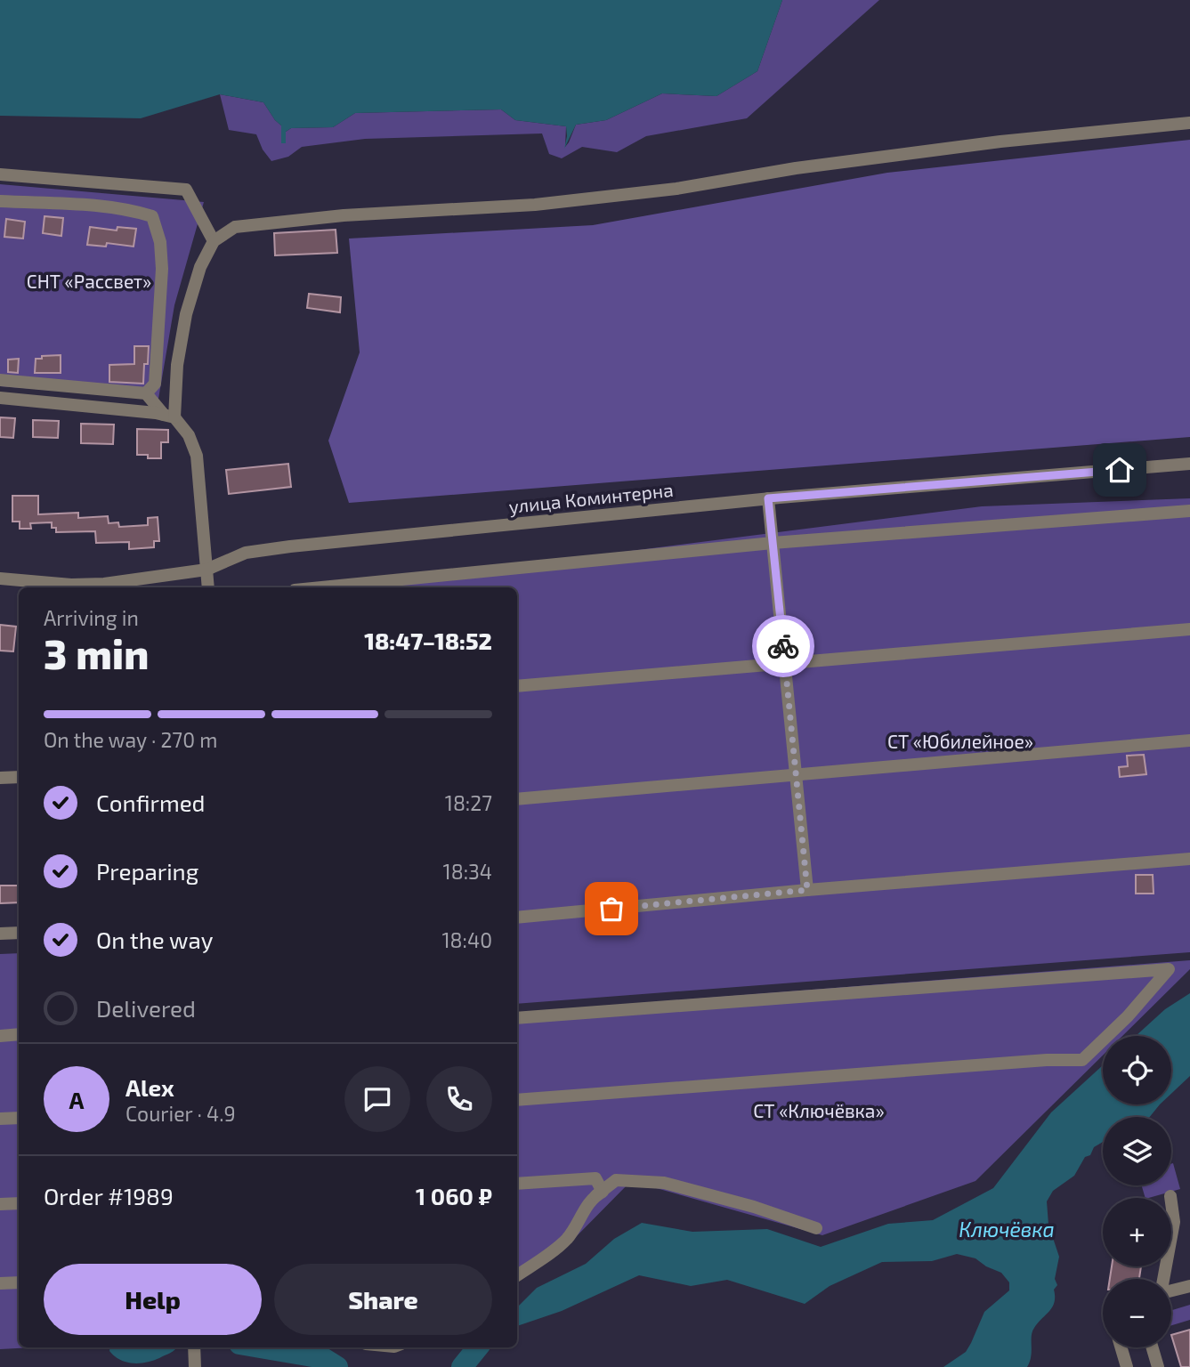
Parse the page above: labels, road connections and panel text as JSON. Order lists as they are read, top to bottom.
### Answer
{
  "streets": {
    "street": ["улица Коминтерна"]
  },
  "water": ["Ключёвка"],
  "parks": ["СНТ «Рассвет»", "СТ «Юбилейное»", "СТ «Ключёвка»"],
  "page": {
    "heading": ["3 min", "Arriving in", "18:47–18:52"],
    "panel": [
      "Alex",
      "Courier · 4.9",
      "Order #1989",
      "1 060 ₽"
    ],
    "bar": "On the way · 270 m",
    "list": [
      ["Confirmed", "18:27"],
      ["Preparing", "18:34"],
      ["On the way", "18:40"],
      "Delivered"
    ],
    "map_buttons": ["+", "−"],
    "round": "A",
    "buttons": ["Help", "Share"]
  }
}
